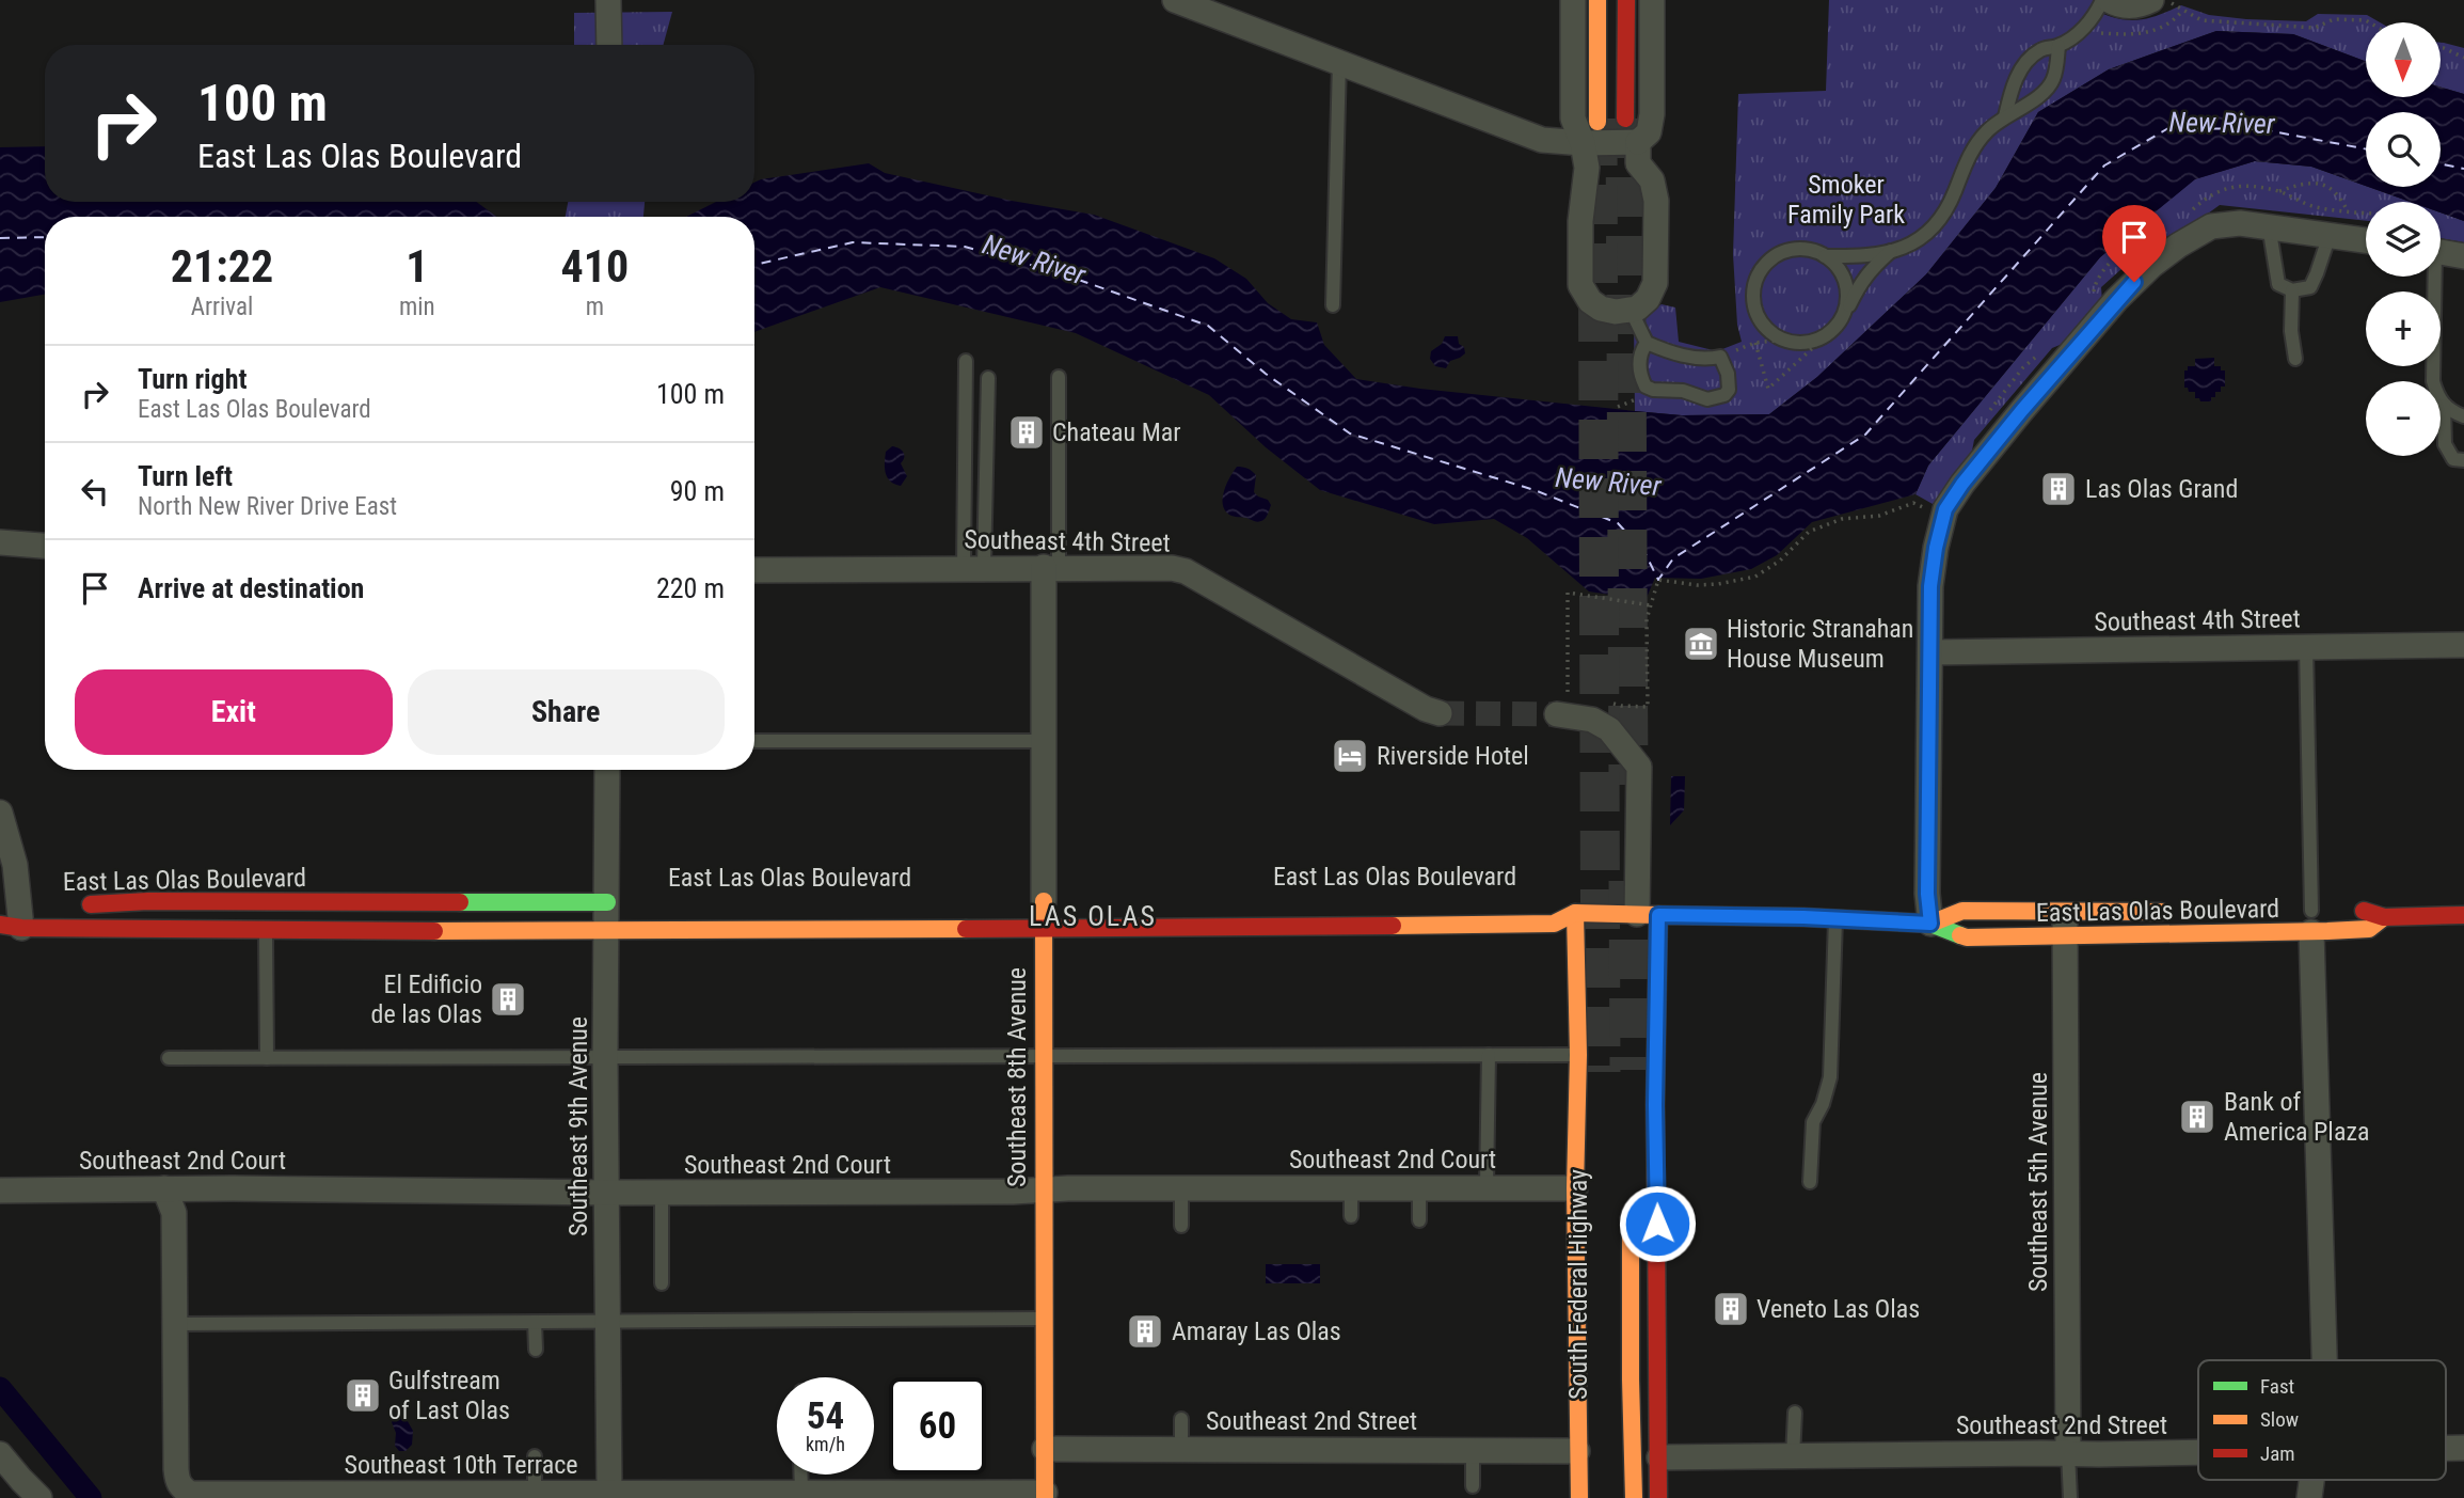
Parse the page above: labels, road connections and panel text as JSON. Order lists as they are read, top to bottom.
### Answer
{
  "streets": {
    "main road": ["East Las Olas Boulevard", "Southeast 8th Avenue", "South Federal Highway"],
    "street": [
      "Southeast 4th Street",
      "Southeast 9th Avenue",
      "Southeast 2nd Court",
      "Southeast 5th Avenue",
      "Southeast 2nd Street",
      "Southeast 10th Terrace"
    ]
  },
  "crossings": [
    ["Southeast 4th Street", "Southeast 8th Avenue"],
    ["East Las Olas Boulevard", "Southeast 8th Avenue"],
    ["East Las Olas Boulevard", "Southeast 9th Avenue"],
    ["East Las Olas Boulevard", "Southeast 5th Avenue"],
    ["Southeast 8th Avenue", "Southeast 2nd Court"],
    ["Southeast 8th Avenue", "Southeast 2nd Street"],
    ["Southeast 8th Avenue", "Southeast 10th Terrace"],
    ["Southeast 9th Avenue", "Southeast 2nd Court"],
    ["Southeast 9th Avenue", "Southeast 10th Terrace"],
    ["Southeast 2nd Court", "Southeast 10th Terrace"],
    ["Southeast 5th Avenue", "Southeast 2nd Street"]
  ],
  "districts": ["LAS OLAS"],
  "water": ["New River"],
  "parks": ["Smoker Family Park"],
  "places": {
    "building": [
      "Chateau Mar",
      "Las Olas Grand",
      "El Edificio de las Olas",
      "Bank of America Plaza",
      "Veneto Las Olas",
      "Amaray Las Olas",
      "Gulfstream of Last Olas"
    ],
    "museum": ["Historic Stranahan House Museum"],
    "hotel": ["Riverside Hotel"]
  },
  "legend": ["Fast", "Slow", "Jam"],
  "north": "bottom",
  "page": {
    "map_buttons": ["+", "−"],
    "turn": ["100 m", "East Las Olas Boulevard"],
    "eta": [
      "21:22",
      "Arrival",
      "1",
      "min",
      "410",
      "m"
    ],
    "list": [
      {
        "name": "Turn right",
        "note": "East Las Olas Boulevard",
        "value": "100 m"
      },
      {
        "name": "Turn left",
        "note": "North New River Drive East",
        "value": "90 m"
      },
      {
        "name": "Arrive at destination",
        "value": "220 m"
      }
    ],
    "buttons": ["Exit", "Share"],
    "speed": "54 km/h",
    "limit": "60"
  }
}
